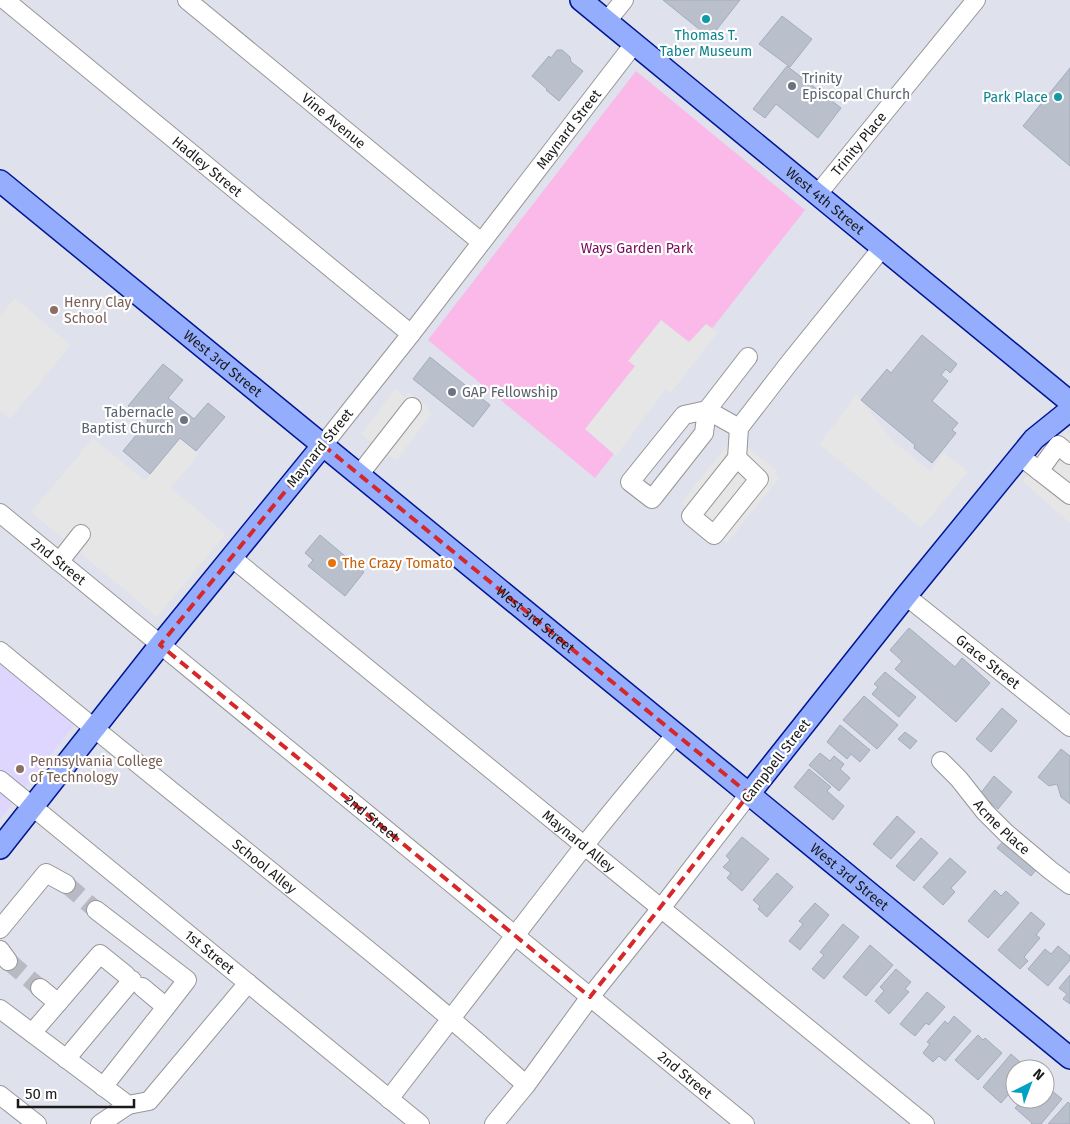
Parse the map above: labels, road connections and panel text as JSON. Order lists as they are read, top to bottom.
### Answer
{
  "streets": {
    "main road": [
      "Maynard Street",
      "West 4th Street",
      "West 3rd Street",
      "Campbell Street"
    ],
    "street": [
      "Vine Avenue",
      "Trinity Place",
      "Hadley Street",
      "2nd Street",
      "Grace Street",
      "Acme Place",
      "Maynard Alley",
      "School Alley",
      "1st Street"
    ]
  },
  "crossings": [
    ["Vine Avenue", "Maynard Street"],
    ["Maynard Street", "Hadley Street"],
    ["Maynard Street", "West 4th Street"],
    ["Maynard Street", "West 3rd Street"],
    ["Maynard Street", "2nd Street"],
    ["Maynard Street", "Maynard Alley"],
    ["Maynard Street", "School Alley"],
    ["Maynard Street", "1st Street"],
    ["Trinity Place", "West 4th Street"],
    ["West 3rd Street", "Campbell Street"],
    ["2nd Street", "Campbell Street"],
    ["Grace Street", "Campbell Street"],
    ["Campbell Street", "Maynard Alley"],
    ["Campbell Street", "School Alley"]
  ],
  "parks": ["Ways Garden Park"],
  "places": [
    "Thomas T. Taber Museum",
    "Trinity Episcopal Church",
    "Park Place",
    "Henry Clay School",
    "GAP Fellowship",
    "Tabernacle Baptist Church",
    "The Crazy Tomato",
    "Pennsylvania College of Technology"
  ],
  "scale_bar": "50 m",
  "north": "top right"
}
